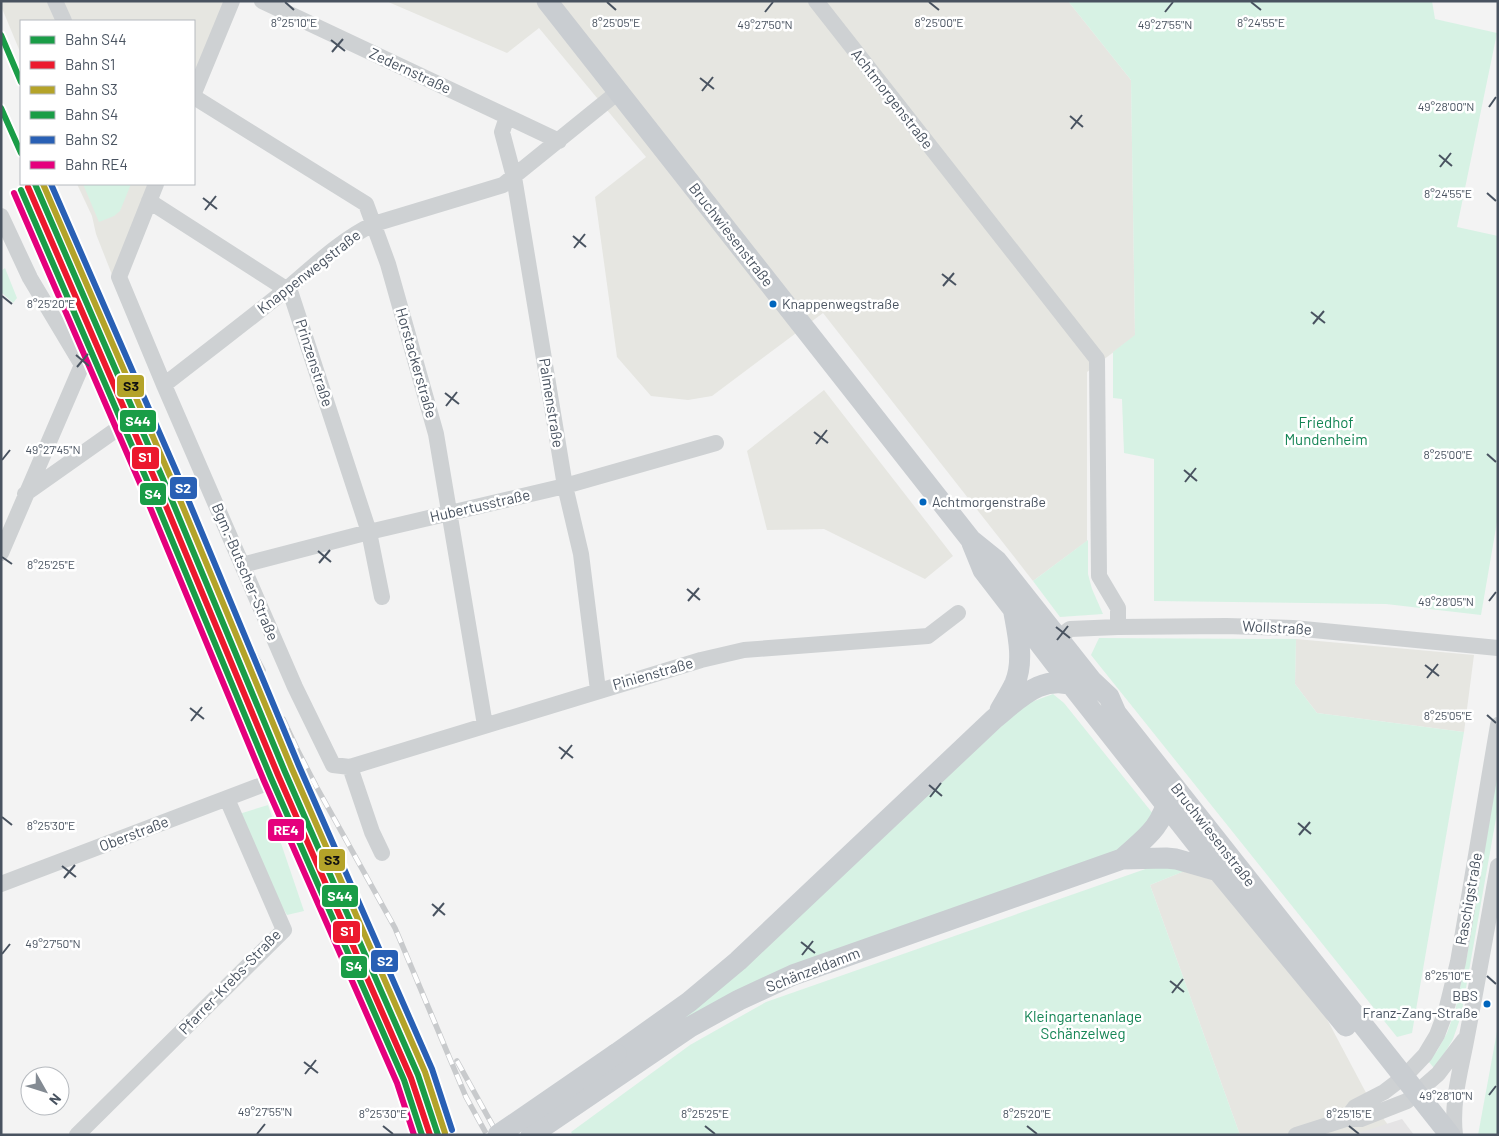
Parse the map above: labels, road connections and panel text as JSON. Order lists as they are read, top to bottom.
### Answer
{
  "streets": {
    "main road": ["Bruchwiesenstraße", "Schänzeldamm"],
    "street": [
      "Zedernstraße",
      "Achtmorgenstraße",
      "Knappenwegstraße",
      "Prinzenstraße",
      "Horstackerstraße",
      "Palmenstraße",
      "Hubertusstraße",
      "Bgm.-Butscher-Straße",
      "Wollstraße",
      "Pinienstraße",
      "Oberstraße",
      "Raschigstraße",
      "Pfarrer-Krebs-Straße"
    ]
  },
  "crossings": [
    ["Zedernstraße", "Knappenwegstraße"],
    ["Zedernstraße", "Palmenstraße"],
    ["Achtmorgenstraße", "Wollstraße"],
    ["Bruchwiesenstraße", "Knappenwegstraße"],
    ["Bruchwiesenstraße", "Wollstraße"],
    ["Bruchwiesenstraße", "Raschigstraße"],
    ["Bruchwiesenstraße", "Schänzeldamm"],
    ["Knappenwegstraße", "Prinzenstraße"],
    ["Knappenwegstraße", "Horstackerstraße"],
    ["Knappenwegstraße", "Palmenstraße"],
    ["Knappenwegstraße", "Bgm.-Butscher-Straße"],
    ["Prinzenstraße", "Hubertusstraße"],
    ["Horstackerstraße", "Hubertusstraße"],
    ["Horstackerstraße", "Pinienstraße"],
    ["Palmenstraße", "Hubertusstraße"],
    ["Palmenstraße", "Pinienstraße"],
    ["Hubertusstraße", "Bgm.-Butscher-Straße"],
    ["Bgm.-Butscher-Straße", "Pinienstraße"],
    ["Oberstraße", "Pfarrer-Krebs-Straße"]
  ],
  "parks": ["Friedhof Mundenheim", "Kleingartenanlage Schänzelweg"],
  "places": ["Knappenwegstraße", "Achtmorgenstraße", "BBS Franz-Zang-Straße"],
  "lines": [
    "rail line S44",
    "rail line S3",
    "rail line S2",
    "rail line S1",
    "rail line S4",
    "rail line RE4"
  ],
  "legend": [
    "Bahn S44",
    "Bahn S1",
    "Bahn S3",
    "Bahn S4",
    "Bahn S2",
    "Bahn RE4"
  ],
  "north": "bottom right",
  "coordinates": [
    "8°24'55\"E",
    "8°25'10\"E",
    "8°25'05\"E",
    "8°25'00\"E",
    "49°27'55\"N",
    "49°27'50\"N",
    "49°28'00\"N",
    "8°25'20\"E",
    "49°27'45\"N",
    "8°25'25\"E",
    "49°28'05\"N",
    "8°25'30\"E",
    "49°28'10\"N",
    "8°25'15\"E"
  ]
}
